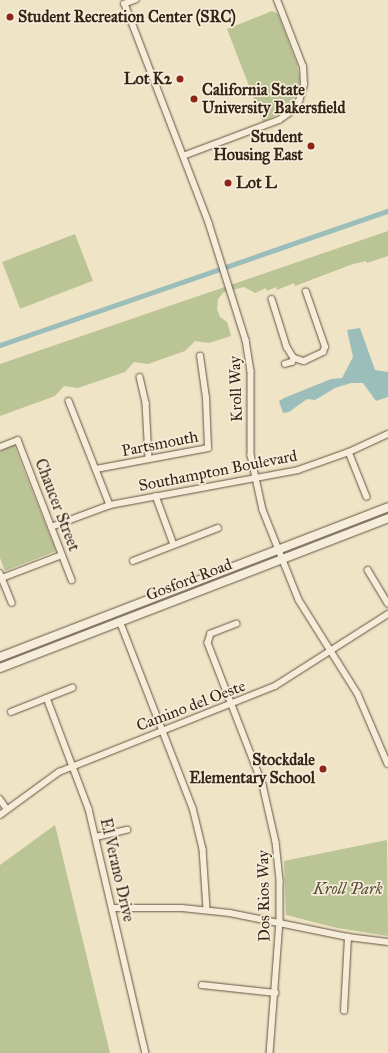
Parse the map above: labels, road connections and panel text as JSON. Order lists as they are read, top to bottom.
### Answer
{
  "streets": {
    "main road": ["Gosford Road"],
    "street": [
      "Kroll Way",
      "Partsmouth",
      "Southampton Boulevard",
      "Chaucer Street",
      "Camino del Oeste",
      "El Verano Drive",
      "Dos Rios Way"
    ]
  },
  "crossings": [
    ["Kroll Way", "Southampton Boulevard"],
    ["Kroll Way", "Gosford Road"],
    ["Kroll Way", "Camino del Oeste"],
    ["Southampton Boulevard", "Chaucer Street"],
    ["Camino del Oeste", "El Verano Drive"],
    ["Camino del Oeste", "Dos Rios Way"]
  ],
  "parks": ["Kroll Park"],
  "places": [
    "Student Recreation Center (SRC)",
    "Lot K2",
    "California State University Bakersfield",
    "Student Housing East",
    "Lot L",
    "Stockdale Elementary School"
  ]
}
